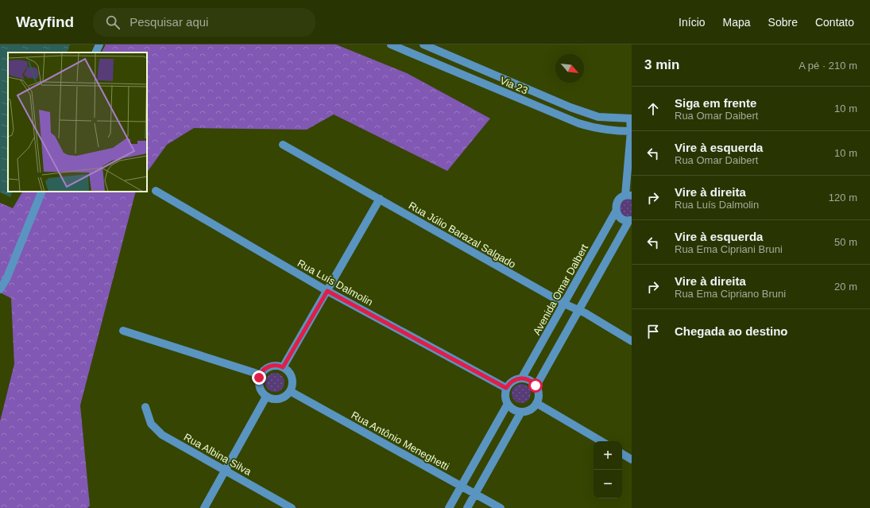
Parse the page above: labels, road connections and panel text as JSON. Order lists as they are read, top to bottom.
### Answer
{
  "streets": {
    "street": [
      "Via 23",
      "Rua Júlio Barazal Salgado",
      "Rua Luís Dalmolin",
      "Avenida Omar Dalbert",
      "Rua Antônio Meneghetti",
      "Rua Albina Silva"
    ]
  },
  "crossings": [
    ["Rua Júlio Barazal Salgado", "Avenida Omar Dalbert"],
    ["Rua Luís Dalmolin", "Avenida Omar Dalbert"]
  ],
  "north": "bottom right",
  "page": {
    "header": "Wayfind",
    "search": "Pesquisar aqui",
    "nav": [
      "Início",
      "Mapa",
      "Sobre",
      "Contato"
    ],
    "heading": ["3 min", "A pé · 210 m"],
    "list": [
      ["Siga em frente", "Rua Omar Daibert", "10 m"],
      ["Vire à esquerda", "Rua Omar Daibert", "10 m"],
      ["Vire à direita", "Rua Luís Dalmolin", "120 m"],
      ["Vire à esquerda", "Rua Ema Cipriani Bruni", "50 m"],
      ["Vire à direita", "Rua Ema Cipriano Bruni", "20 m"],
      "Chegada ao destino"
    ],
    "map_buttons": ["+", "−"]
  }
}
